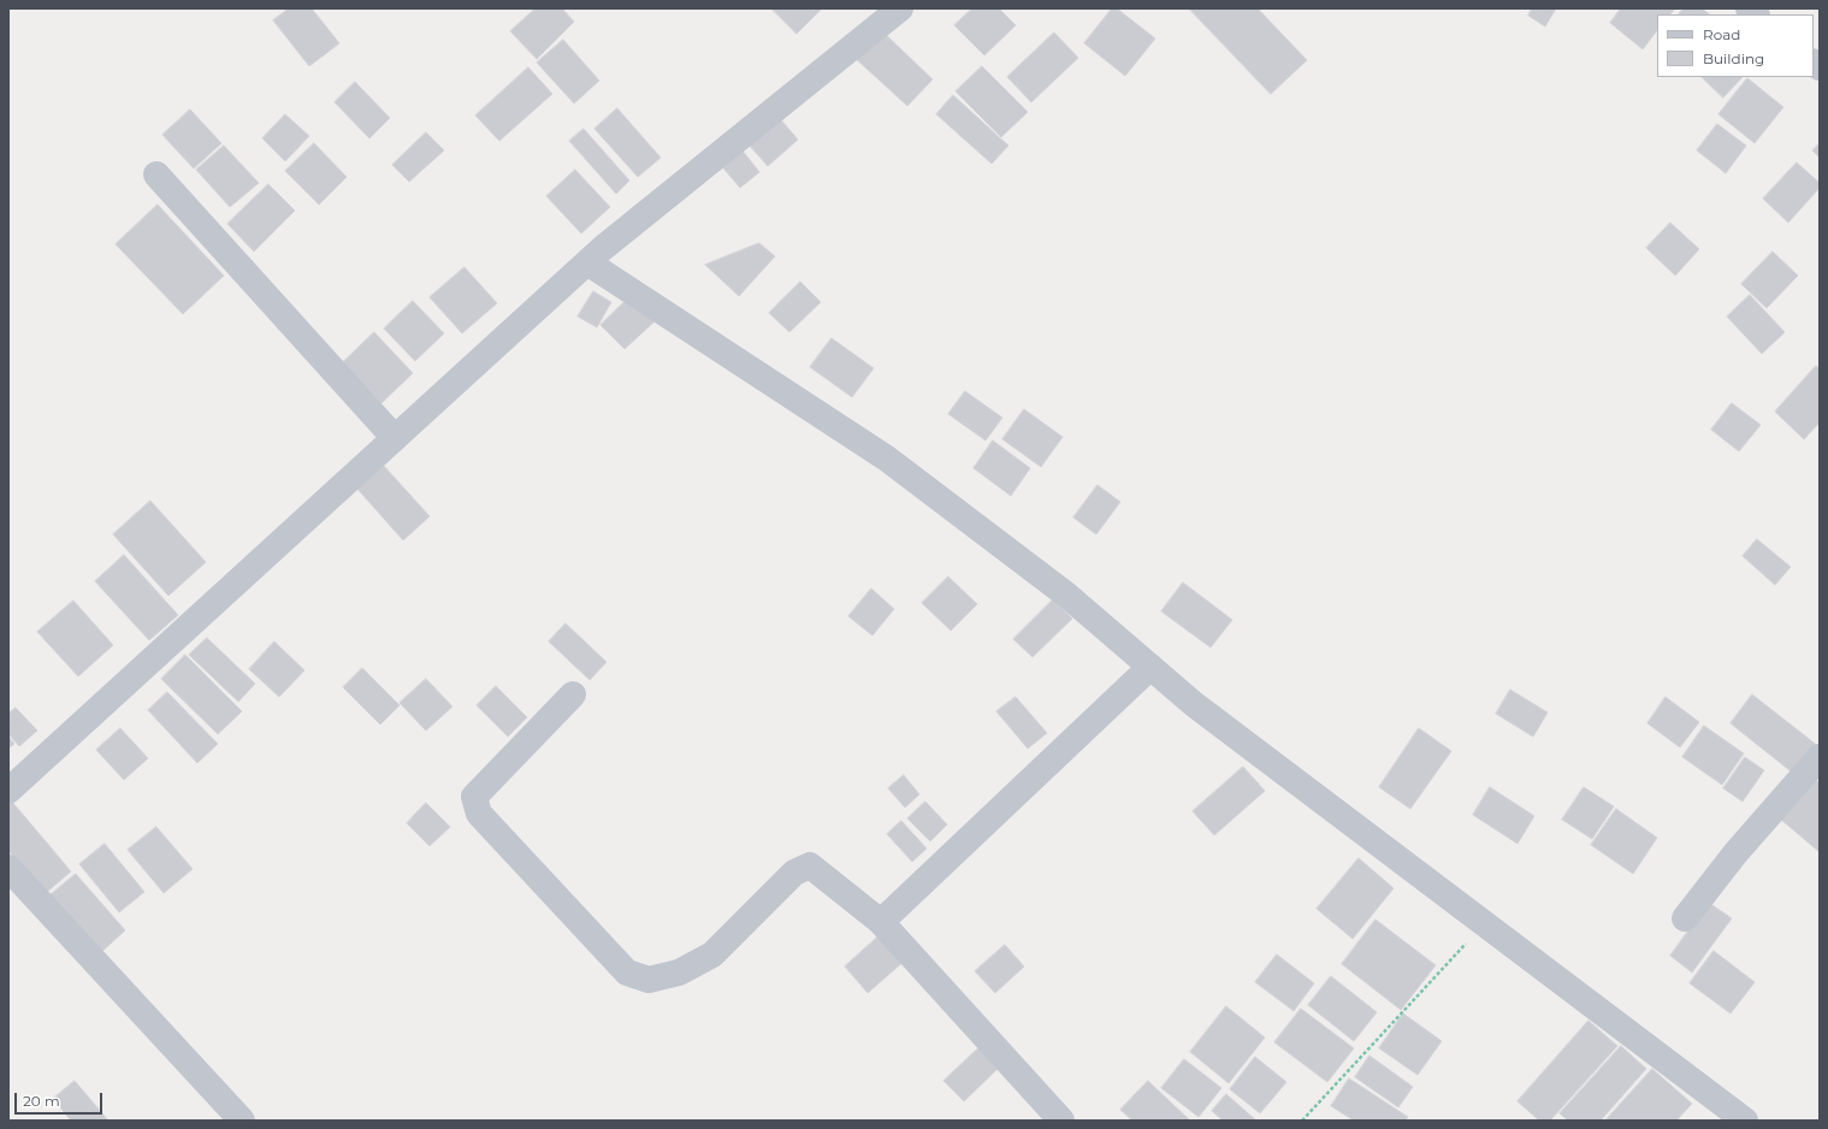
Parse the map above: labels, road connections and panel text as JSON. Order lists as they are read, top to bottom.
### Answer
{
  "legend": ["Road", "Building"],
  "scale_bar": "20 m"
}
